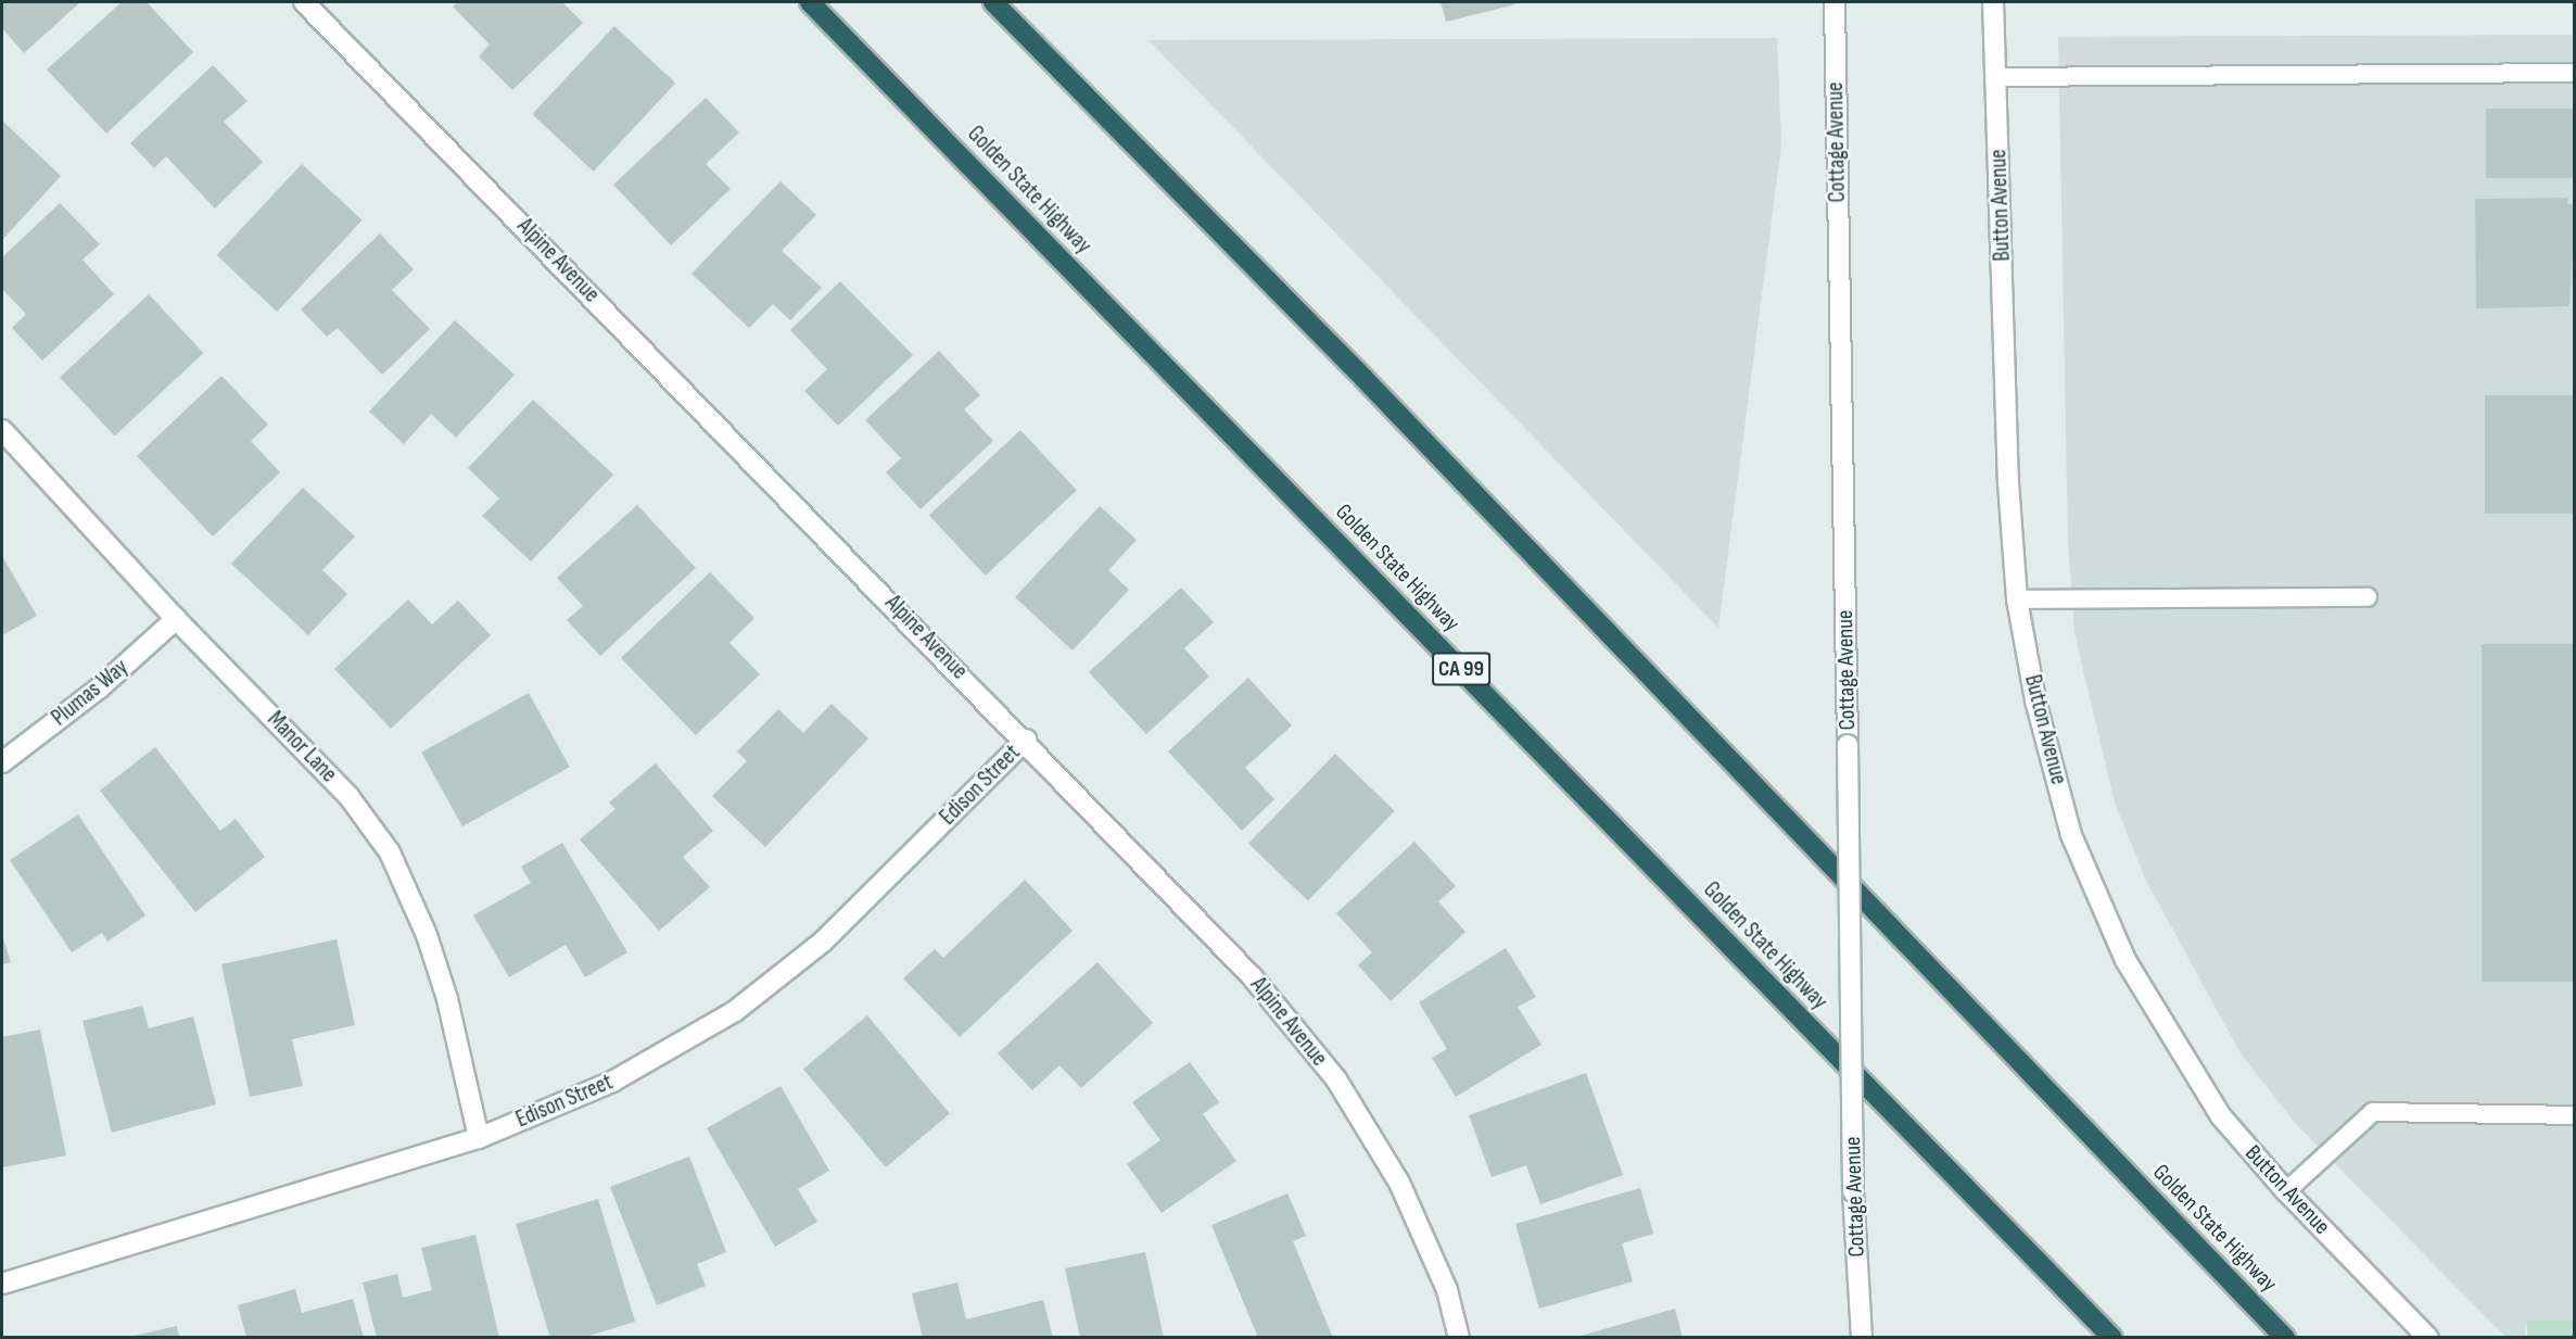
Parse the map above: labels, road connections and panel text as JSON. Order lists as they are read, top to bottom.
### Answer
{
  "streets": {
    "highway": ["Golden State Highway", "CA 99"],
    "street": [
      "Cottage Avenue",
      "Button Avenue",
      "Alpine Avenue",
      "Plumas Way",
      "Manor Lane",
      "Edison Street"
    ]
  },
  "crossings": [
    ["Alpine Avenue", "Edison Street"],
    ["Plumas Way", "Manor Lane"],
    ["Manor Lane", "Edison Street"]
  ]
}
